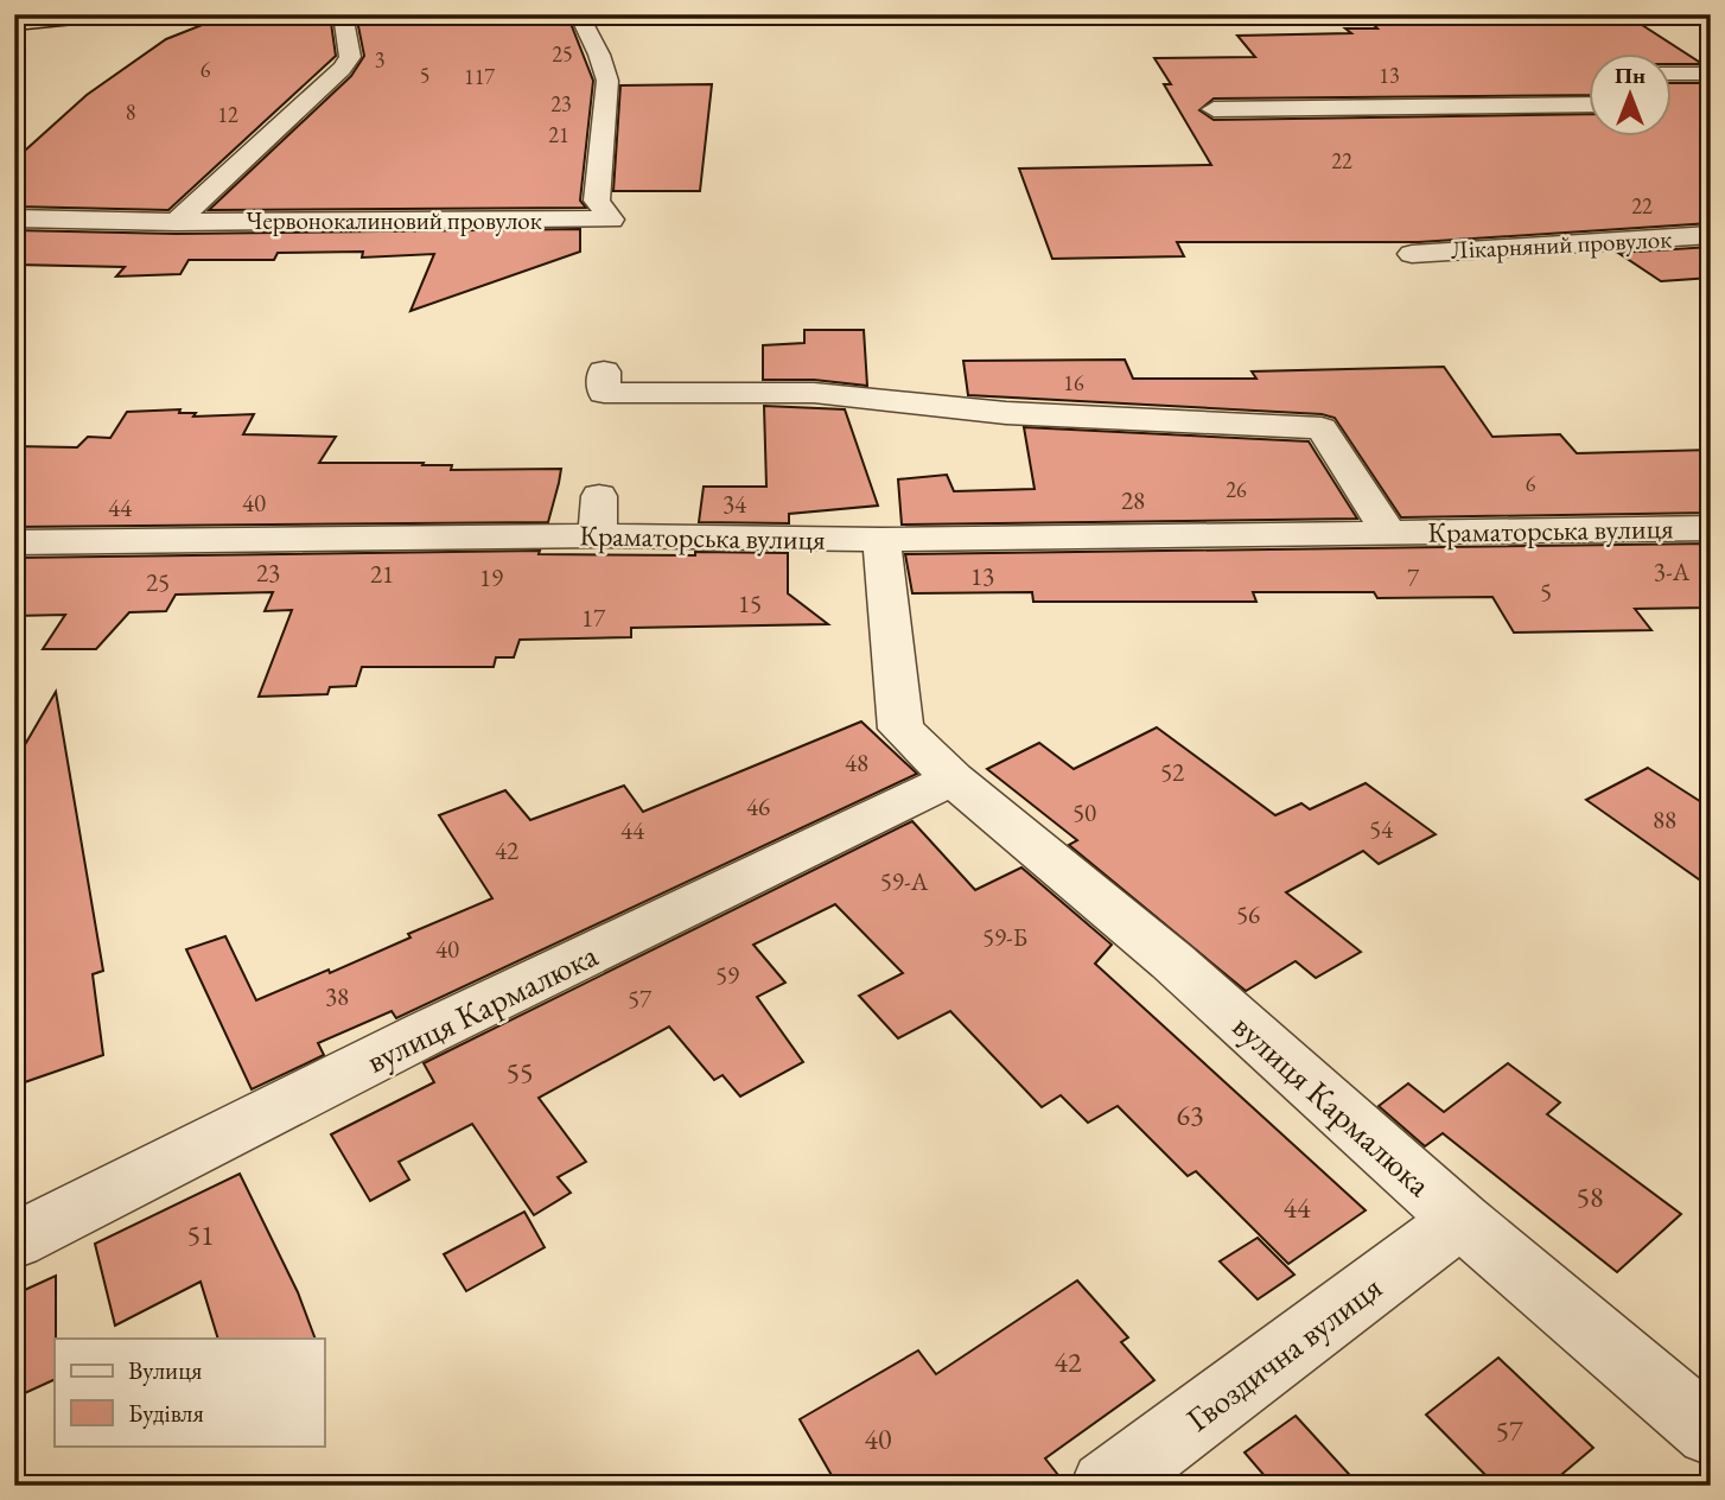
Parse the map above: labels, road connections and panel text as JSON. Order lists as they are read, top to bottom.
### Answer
{
  "streets": {
    "street": [
      "Червонокалиновий провулок",
      "Лікарняний провулок",
      "Краматорська вулиця",
      "вулиця Кармалюка",
      "Гвоздична вулиця"
    ]
  },
  "crossings": [
    ["Краматорська вулиця", "вулиця Кармалюка"],
    ["вулиця Кармалюка", "Гвоздична вулиця"]
  ],
  "house_numbers": [
    "25",
    "3",
    "6",
    "5",
    "13",
    "117",
    "23",
    "8",
    "12",
    "21",
    "22",
    "22",
    "16",
    "6",
    "26",
    "28",
    "40",
    "34",
    "44",
    "3-А",
    "23",
    "21",
    "13",
    "19",
    "7",
    "25",
    "5",
    "15",
    "17",
    "48",
    "52",
    "46",
    "50",
    "88",
    "54",
    "44",
    "42",
    "59-А",
    "56",
    "59-Б",
    "40",
    "59",
    "38",
    "57",
    "55",
    "63",
    "58",
    "44",
    "51",
    "42",
    "57",
    "40"
  ],
  "legend": ["Вулиця", "Будівля"],
  "north": "top"
}
